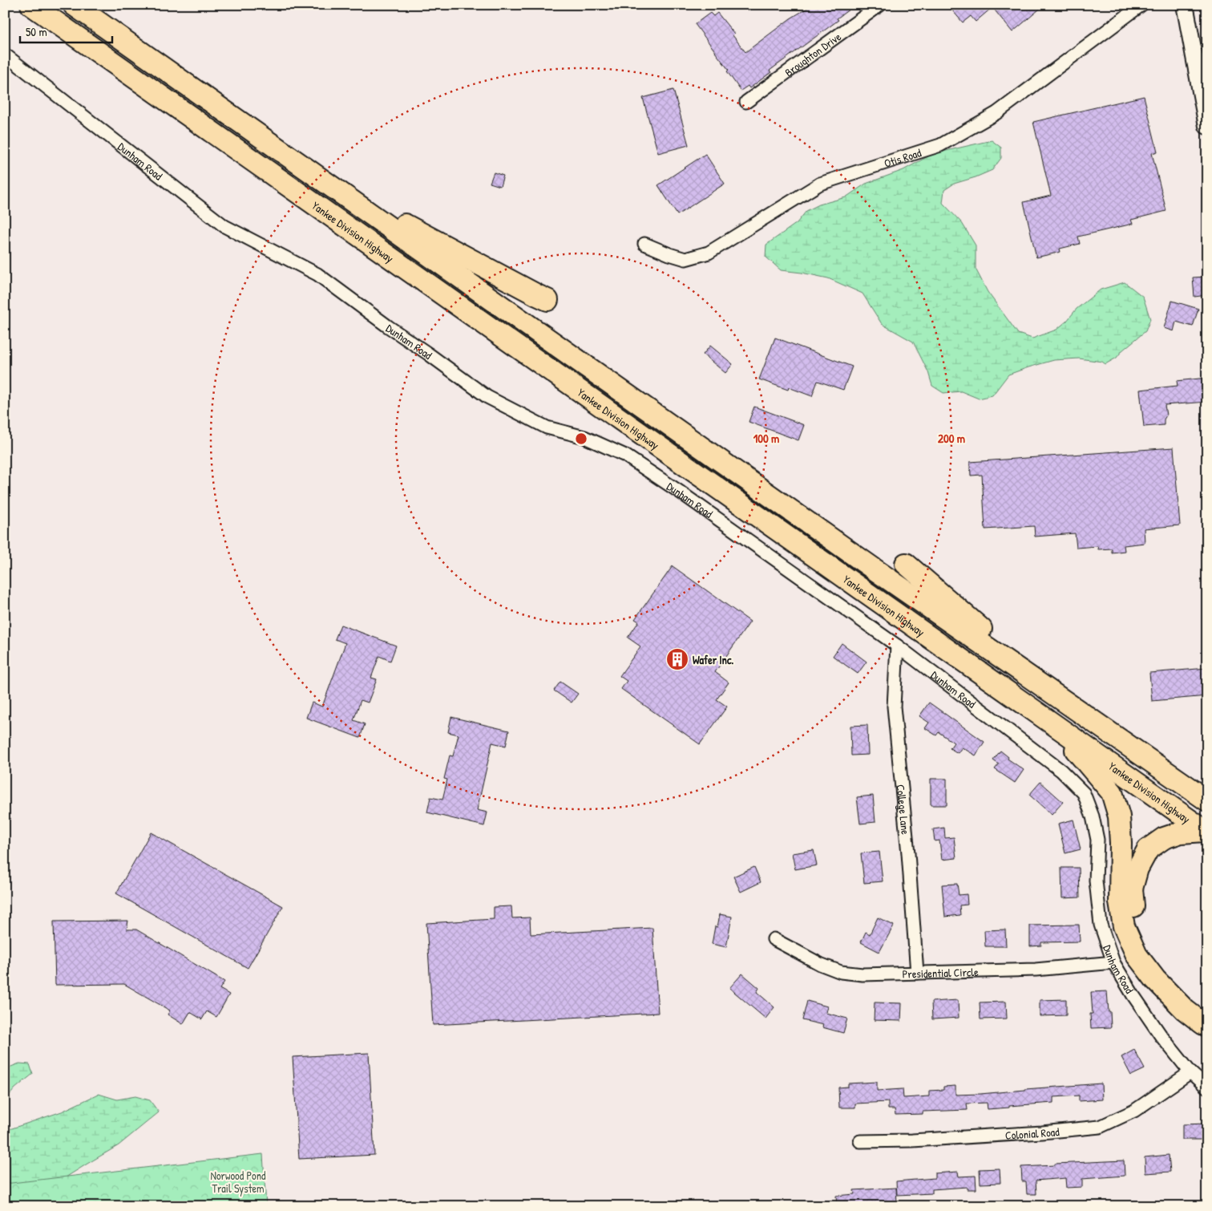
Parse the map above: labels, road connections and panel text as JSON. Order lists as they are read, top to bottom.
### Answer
{
  "streets": {
    "highway": ["Yankee Division Highway"],
    "street": [
      "Broughton Drive",
      "Otis Road",
      "Dunham Road",
      "College Lane",
      "Presidential Circle",
      "Colonial Road"
    ]
  },
  "crossings": [
    ["Dunham Road", "College Lane"],
    ["Dunham Road", "Presidential Circle"],
    ["Dunham Road", "Colonial Road"],
    ["College Lane", "Presidential Circle"]
  ],
  "parks": ["Norwood Pond Trail System"],
  "places": {
    "building": ["Wafer Inc."]
  },
  "scale_bar": "50 m",
  "rings": ["100 m", "200 m"]
}
